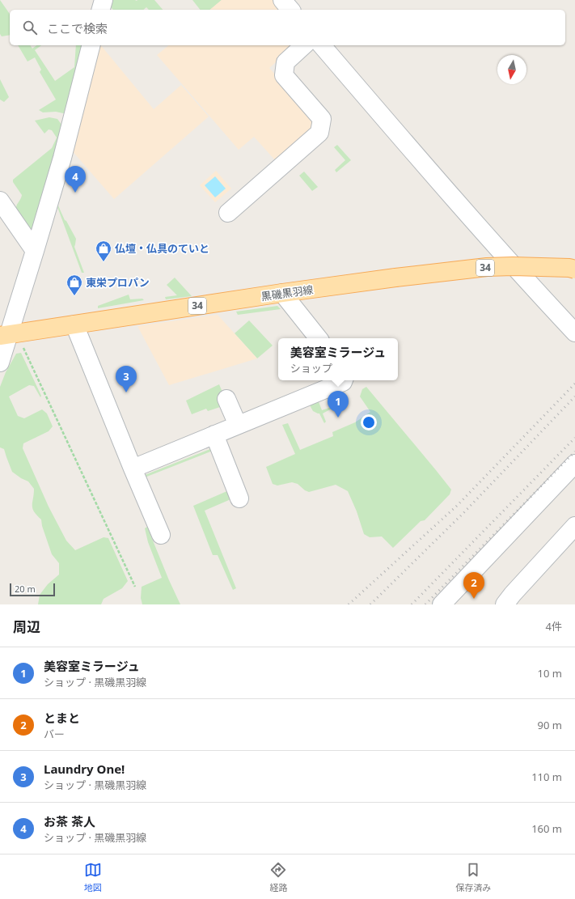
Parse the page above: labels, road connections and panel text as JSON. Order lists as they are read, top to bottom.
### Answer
{
  "streets": {
    "main road": ["34", "黒磯黒羽線"]
  },
  "places": {
    "shop": ["仏壇・仏具のていと", "東栄プロパン"]
  },
  "scale_bar": "20 m",
  "north": "bottom",
  "page": {
    "search": "ここで検索",
    "pins": [
      "4",
      "3",
      "1",
      "2"
    ],
    "popup": ["美容室ミラージュ", "ショップ"],
    "scale": "20 m",
    "heading": ["周辺", "4件"],
    "list": [
      {
        "mark": "1",
        "name": "美容室ミラージュ",
        "note": "ショップ · 黒磯黒羽線",
        "value": "10 m"
      },
      {
        "mark": "2",
        "name": "とまと",
        "note": "バー",
        "value": "90 m"
      },
      {
        "mark": "3",
        "name": "Laundry One!",
        "note": "ショップ · 黒磯黒羽線",
        "value": "110 m"
      },
      {
        "mark": "4",
        "name": "お茶 茶人",
        "note": "ショップ · 黒磯黒羽線",
        "value": "160 m"
      }
    ],
    "nav": ["地図", "経路", "保存済み"]
  }
}
